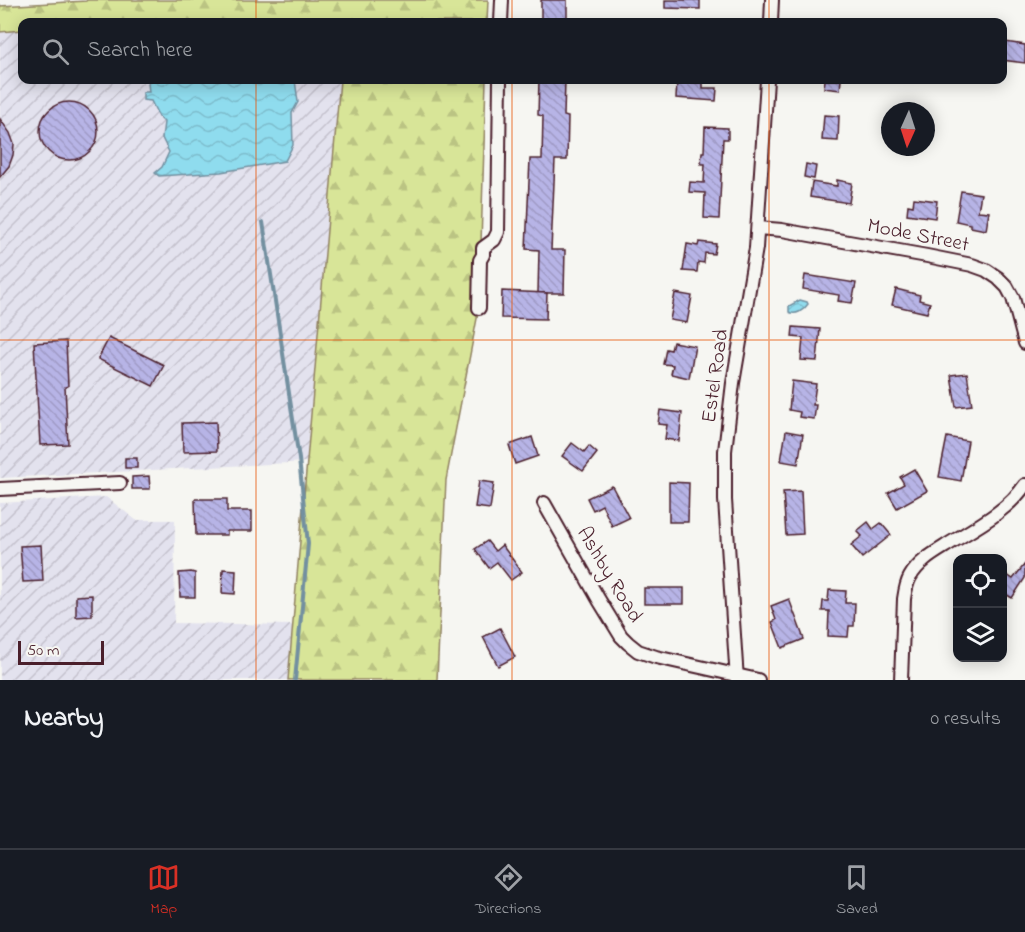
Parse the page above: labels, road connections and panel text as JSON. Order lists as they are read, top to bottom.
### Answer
{
  "streets": {
    "street": ["Mode Street", "Estel Road", "Ashby Road"]
  },
  "crossings": [
    ["Mode Street", "Estel Road"],
    ["Estel Road", "Ashby Road"]
  ],
  "scale_bar": "50 m",
  "north": "bottom",
  "page": {
    "search": "Search here",
    "scale": "50 m",
    "heading": ["Nearby", "0 results"],
    "nav": ["Map", "Directions", "Saved"]
  }
}
